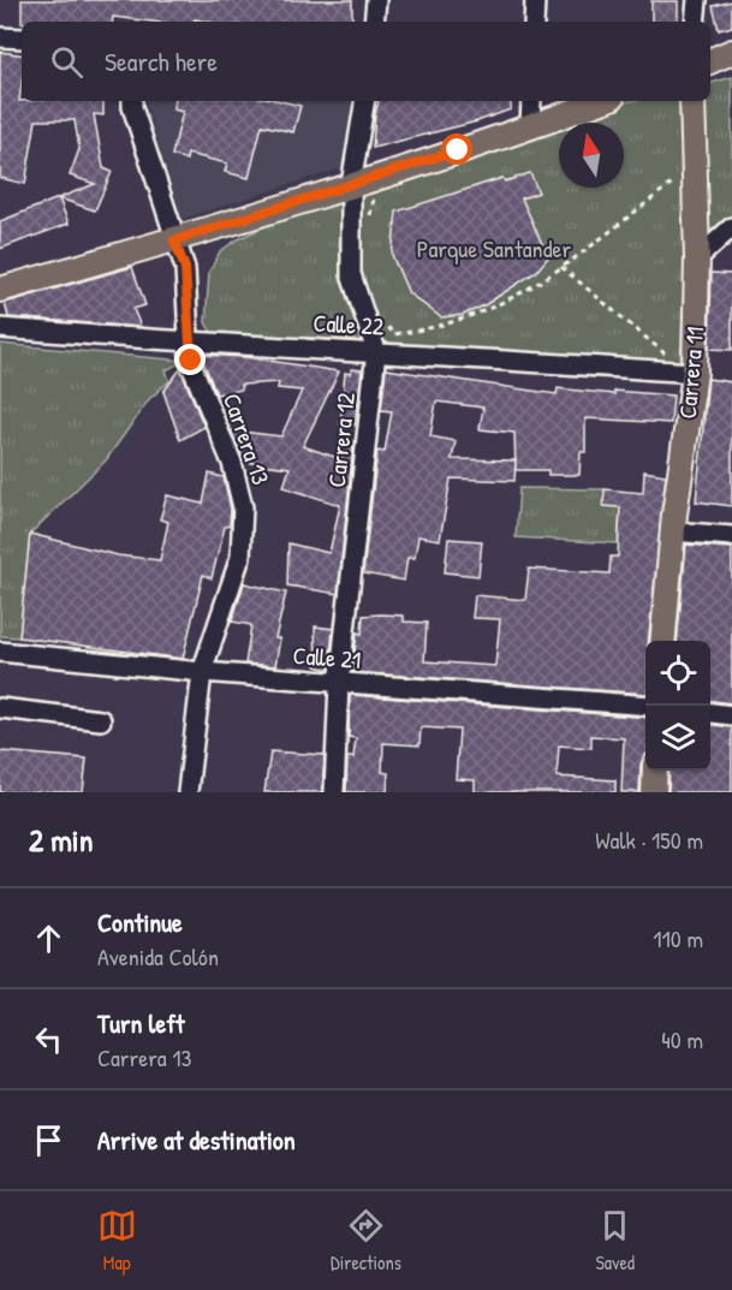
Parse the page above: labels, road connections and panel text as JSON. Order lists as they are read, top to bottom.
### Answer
{
  "streets": {
    "main road": ["Carrera 11"],
    "street": [
      "Calle 22",
      "Carrera 13",
      "Carrera 12",
      "Calle 21"
    ]
  },
  "crossings": [
    ["Calle 22", "Carrera 11"],
    ["Calle 22", "Carrera 13"],
    ["Calle 22", "Carrera 12"],
    ["Carrera 13", "Calle 21"],
    ["Carrera 12", "Calle 21"]
  ],
  "parks": ["Parque Santander"],
  "north": "top",
  "page": {
    "search": "Search here",
    "heading": ["2 min", "Walk · 150 m"],
    "list": [
      ["Continue", "Avenida Colón", "110 m"],
      ["Turn left", "Carrera 13", "40 m"],
      "Arrive at destination"
    ],
    "nav": ["Map", "Directions", "Saved"]
  }
}
